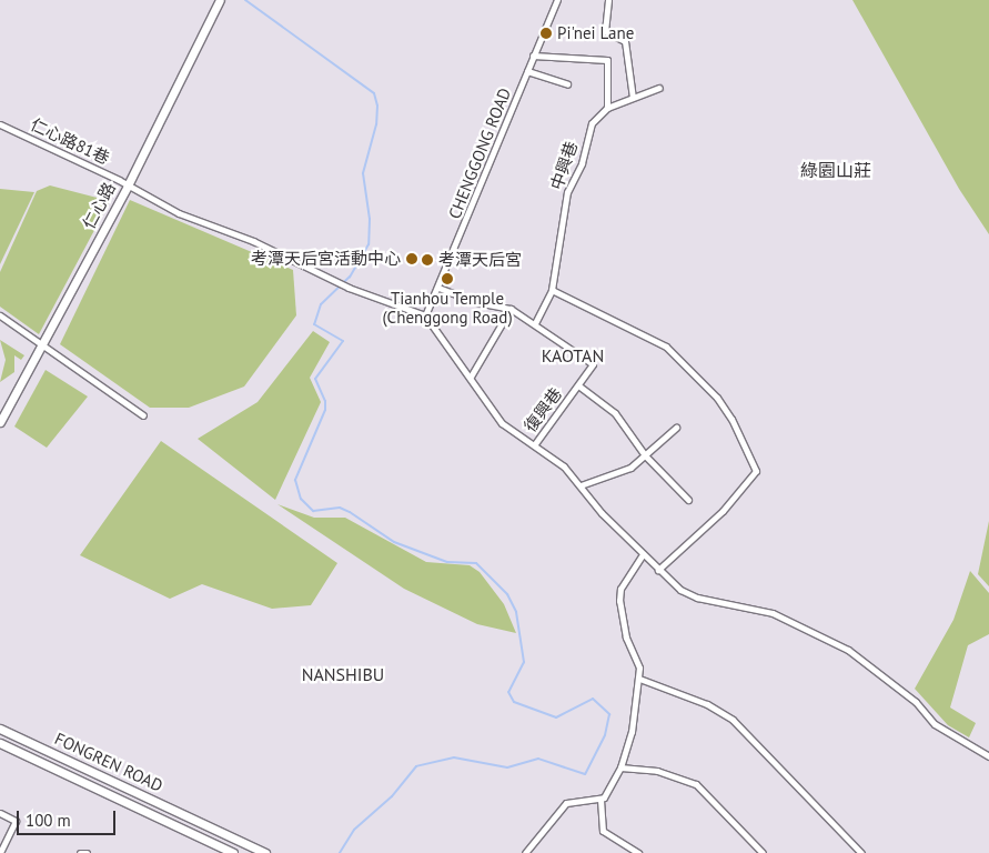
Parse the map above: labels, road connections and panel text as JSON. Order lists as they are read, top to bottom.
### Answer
{
  "streets": {
    "main road": ["仁心路", "FONGREN ROAD"],
    "street": [
      "仁心路81巷",
      "CHENGGONG ROAD",
      "中興巷",
      "復興巷"
    ]
  },
  "crossings": [
    ["仁心路81巷", "仁心路"],
    ["中興巷", "復興巷"]
  ],
  "districts": ["綠園山莊", "KAOTAN", "NANSHIBU"],
  "places": [
    "Pi'nei Lane",
    "考潭天后宮活動中心",
    "考潭天后宮",
    "Tianhou Temple (Chenggong Road)"
  ],
  "scale_bar": "100 m"
}
